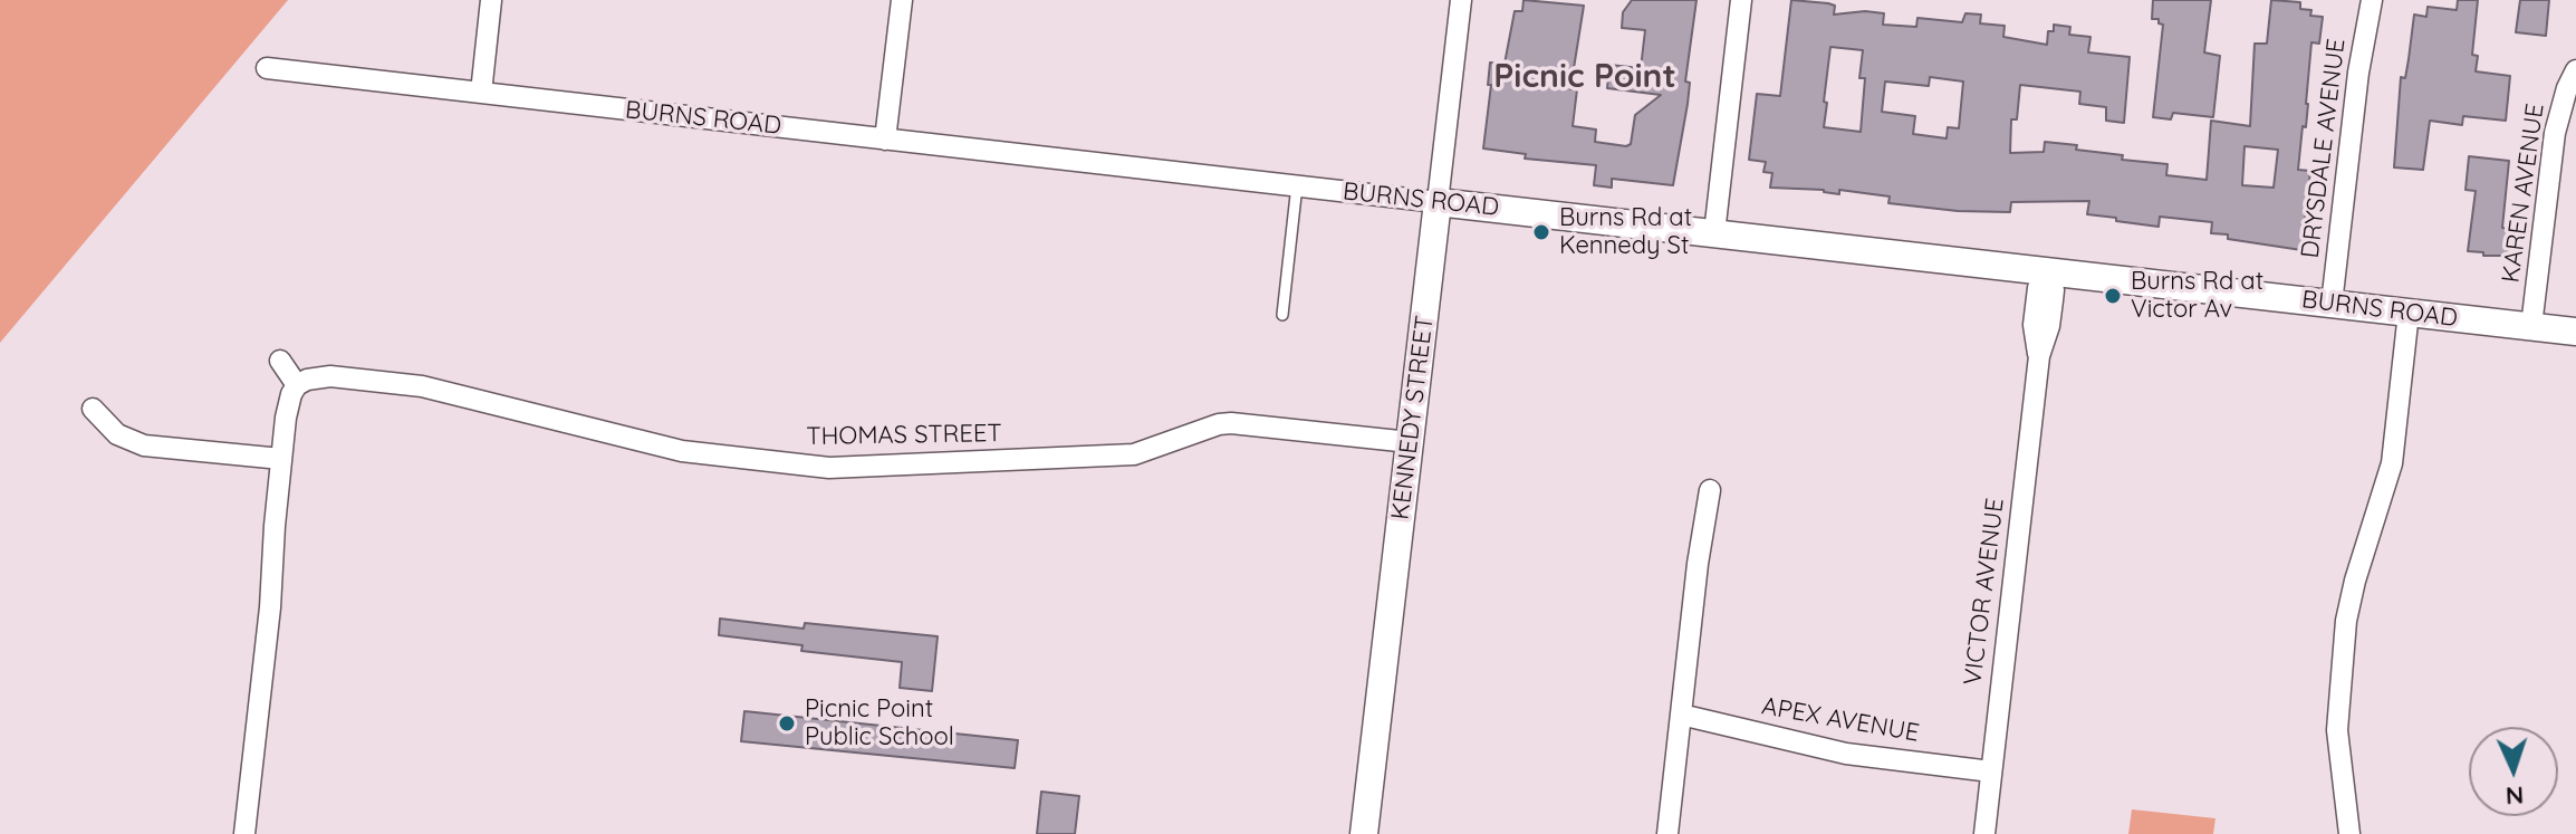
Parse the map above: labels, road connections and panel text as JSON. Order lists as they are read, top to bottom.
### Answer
{
  "streets": {
    "street": [
      "BURNS ROAD",
      "DRYSDALE AVENUE",
      "KAREN AVENUE",
      "KENNEDY STREET",
      "THOMAS STREET",
      "VICTOR AVENUE",
      "APEX AVENUE"
    ]
  },
  "crossings": [
    ["BURNS ROAD", "DRYSDALE AVENUE"],
    ["BURNS ROAD", "KAREN AVENUE"],
    ["BURNS ROAD", "KENNEDY STREET"],
    ["BURNS ROAD", "VICTOR AVENUE"],
    ["KENNEDY STREET", "THOMAS STREET"],
    ["VICTOR AVENUE", "APEX AVENUE"]
  ],
  "districts": ["Picnic Point"],
  "places": ["Burns Rd at Kennedy St", "Burns Rd at Victor Av", "Picnic Point Public School"],
  "north": "bottom"
}
